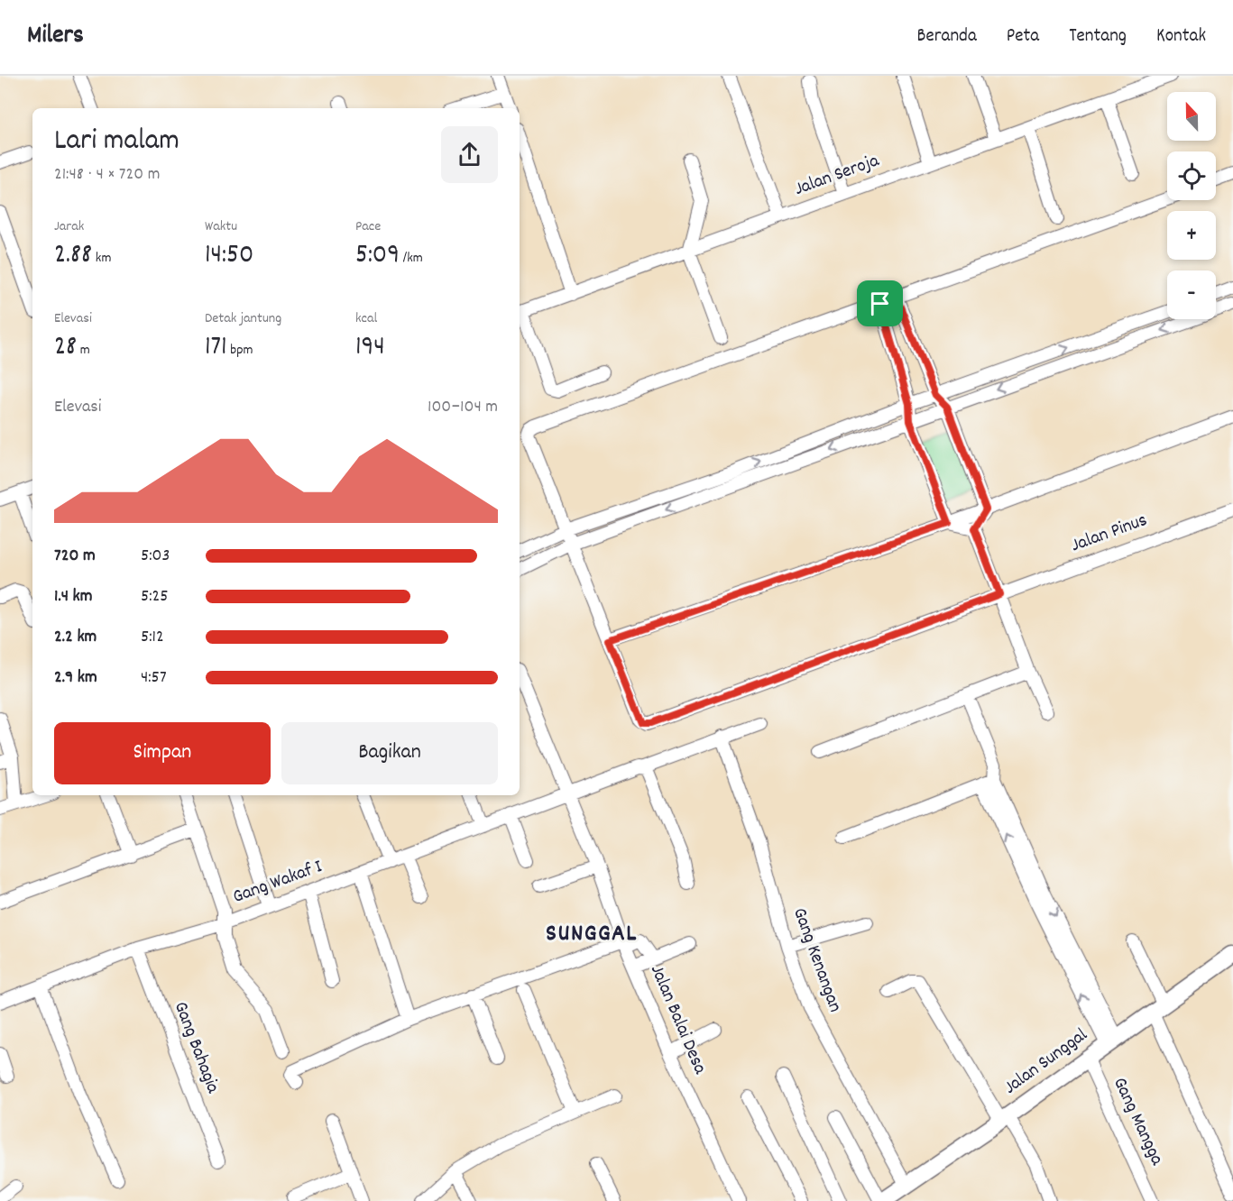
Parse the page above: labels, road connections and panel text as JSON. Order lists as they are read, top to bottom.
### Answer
{
  "streets": {
    "main road": ["Jalan Sunggal"],
    "street": [
      "Jalan Seroja",
      "Jalan Pinus",
      "Gang Wakaf I",
      "Gang Kenangan",
      "Jalan Balai Desa",
      "Gang Bahagia",
      "Gang Mangga"
    ]
  },
  "crossings": [
    ["Gang Wakaf I", "Gang Kenangan"],
    ["Gang Wakaf I", "Jalan Balai Desa"],
    ["Gang Wakaf I", "Gang Bahagia"],
    ["Gang Kenangan", "Jalan Sunggal"],
    ["Jalan Sunggal", "Gang Mangga"]
  ],
  "districts": ["SUNGGAL"],
  "north": "top",
  "page": {
    "header": "Milers",
    "nav": [
      "Beranda",
      "Peta",
      "Tentang",
      "Kontak"
    ],
    "map_buttons": ["+", "−"],
    "heading": ["Lari malam", "21:48 · 4 × 720 m"],
    "stats": [
      ["Jarak", "2.88 km"],
      ["Waktu", "14:50"],
      ["Pace", "5:09 /km"],
      ["Elevasi", "28 m"],
      ["Detak jantung", "171 bpm"],
      ["kcal", "194"]
    ],
    "chart": ["Elevasi", "100–104 m"],
    "list": [
      {
        "name": "720 m",
        "note": "5:03"
      },
      {
        "name": "1.4 km",
        "note": "5:25"
      },
      {
        "name": "2.2 km",
        "note": "5:12"
      },
      {
        "name": "2.9 km",
        "note": "4:57"
      }
    ],
    "buttons": ["Simpan", "Bagikan"]
  }
}
